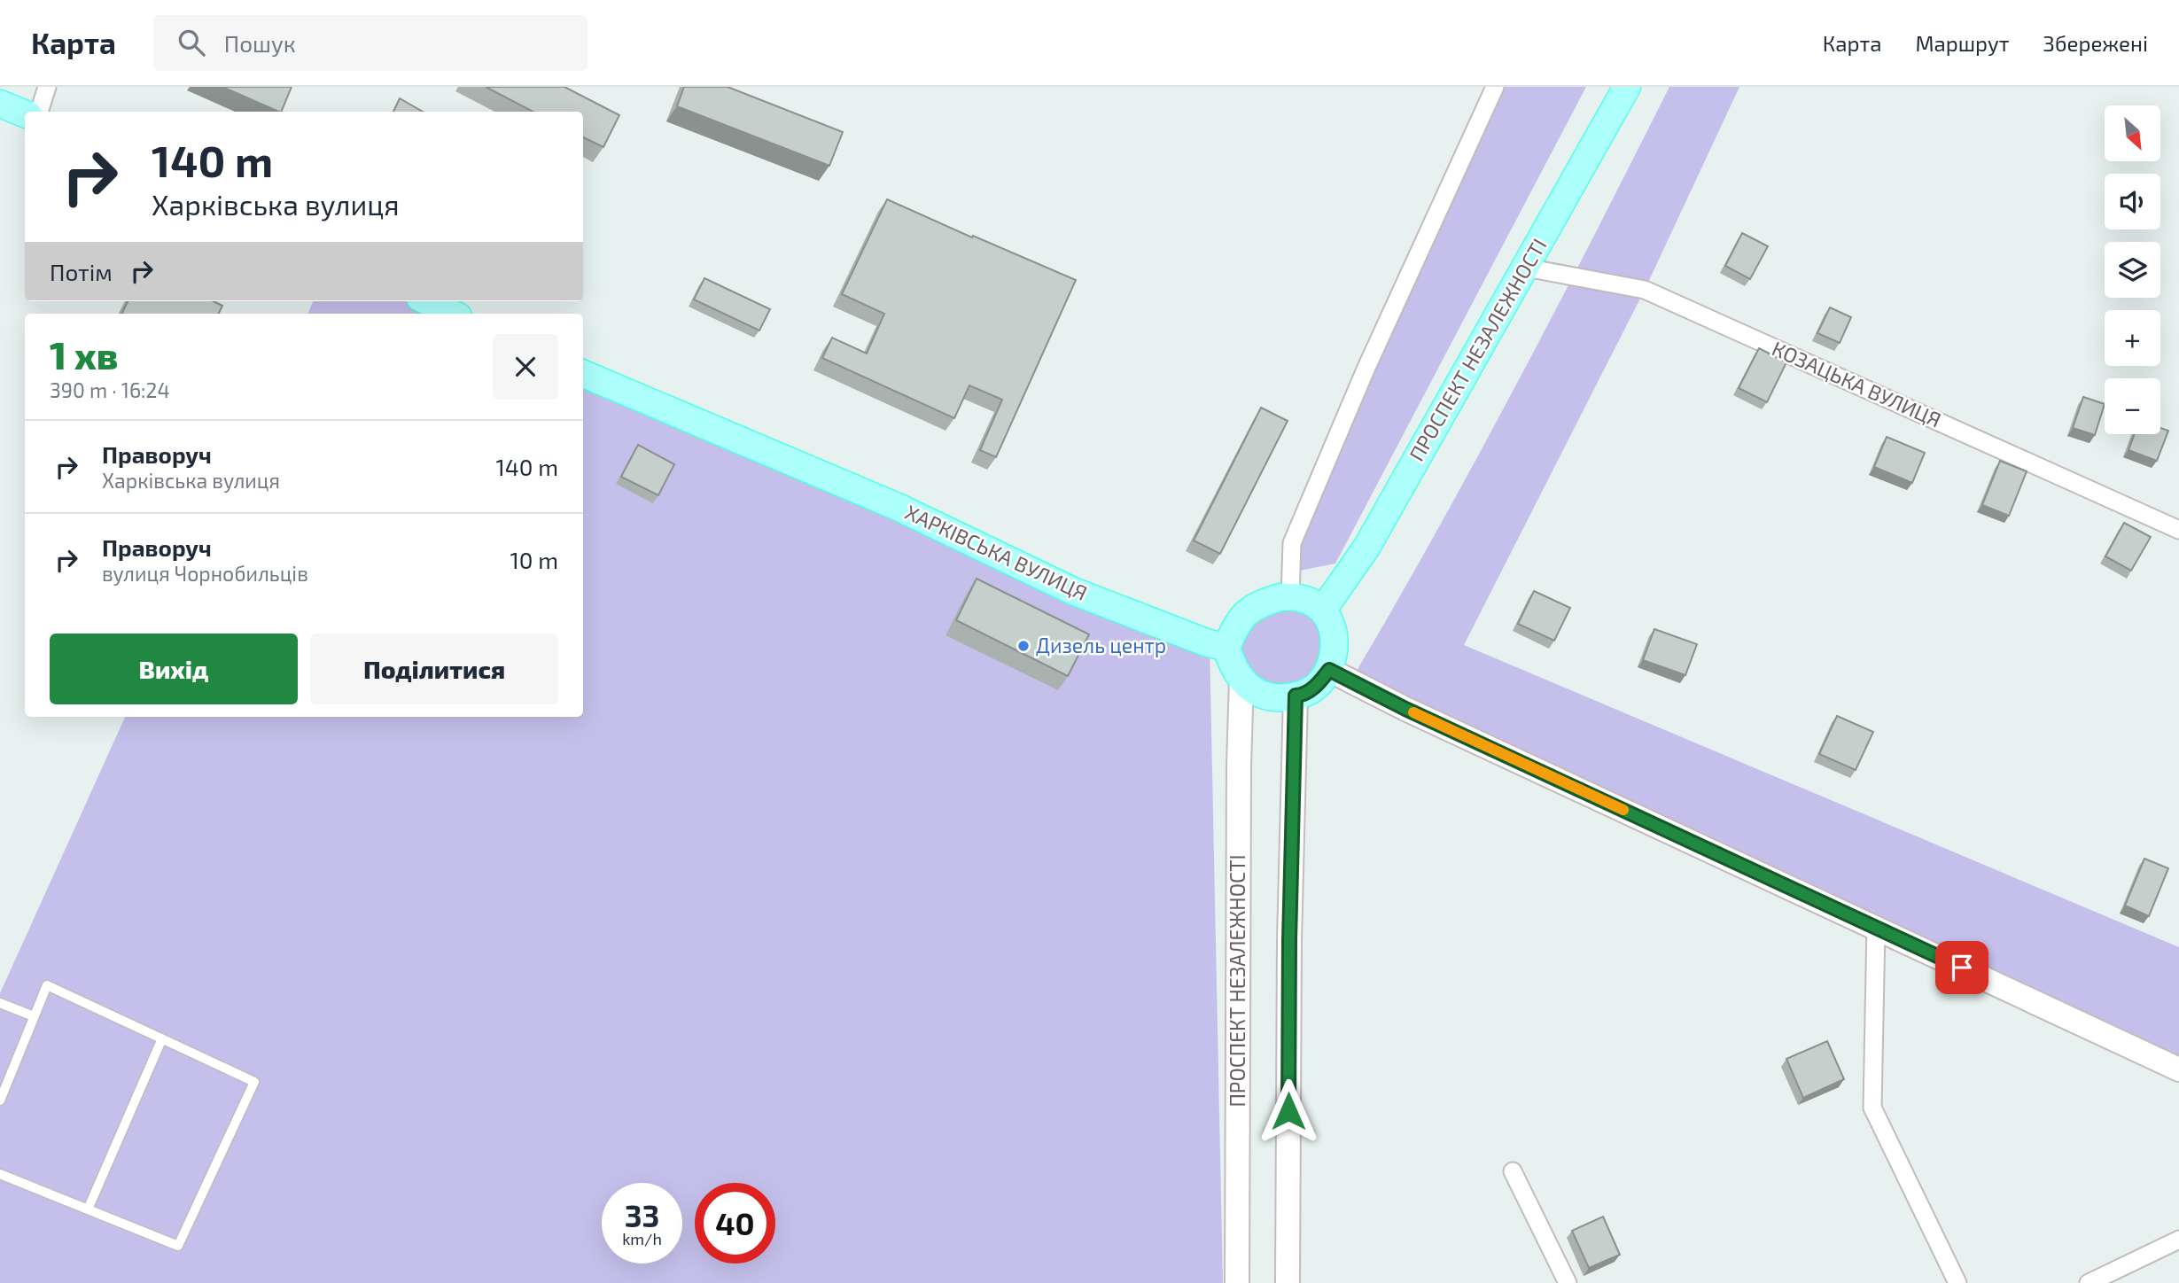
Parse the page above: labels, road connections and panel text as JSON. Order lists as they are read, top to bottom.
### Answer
{
  "streets": {
    "main road": ["ПРОСПЕКТ НЕЗАЛЕЖНОСТІ", "ХАРКІВСЬКА ВУЛИЦЯ"],
    "street": ["КОЗАЦЬКА ВУЛИЦЯ"]
  },
  "crossings": [
    ["ПРОСПЕКТ НЕЗАЛЕЖНОСТІ", "КОЗАЦЬКА ВУЛИЦЯ"],
    ["ПРОСПЕКТ НЕЗАЛЕЖНОСТІ", "ХАРКІВСЬКА ВУЛИЦЯ"]
  ],
  "places": ["Дизель центр"],
  "north": "bottom right",
  "page": {
    "header": "Карта",
    "search": "Пошук",
    "nav": ["Карта", "Маршрут", "Збережені"],
    "map_buttons": ["+", "−"],
    "turn": ["140 m", "Харківська вулиця"],
    "then": "Потім",
    "heading": ["1 хв", "390 m · 16:24"],
    "list": [
      {
        "name": "Праворуч",
        "note": "Харківська вулиця",
        "value": "140 m"
      },
      {
        "name": "Праворуч",
        "note": "вулиця Чорнобильців",
        "value": "10 m"
      }
    ],
    "buttons": ["Вихід", "Поділитися"],
    "speed": "33 km/h",
    "limit": "40"
  }
}
